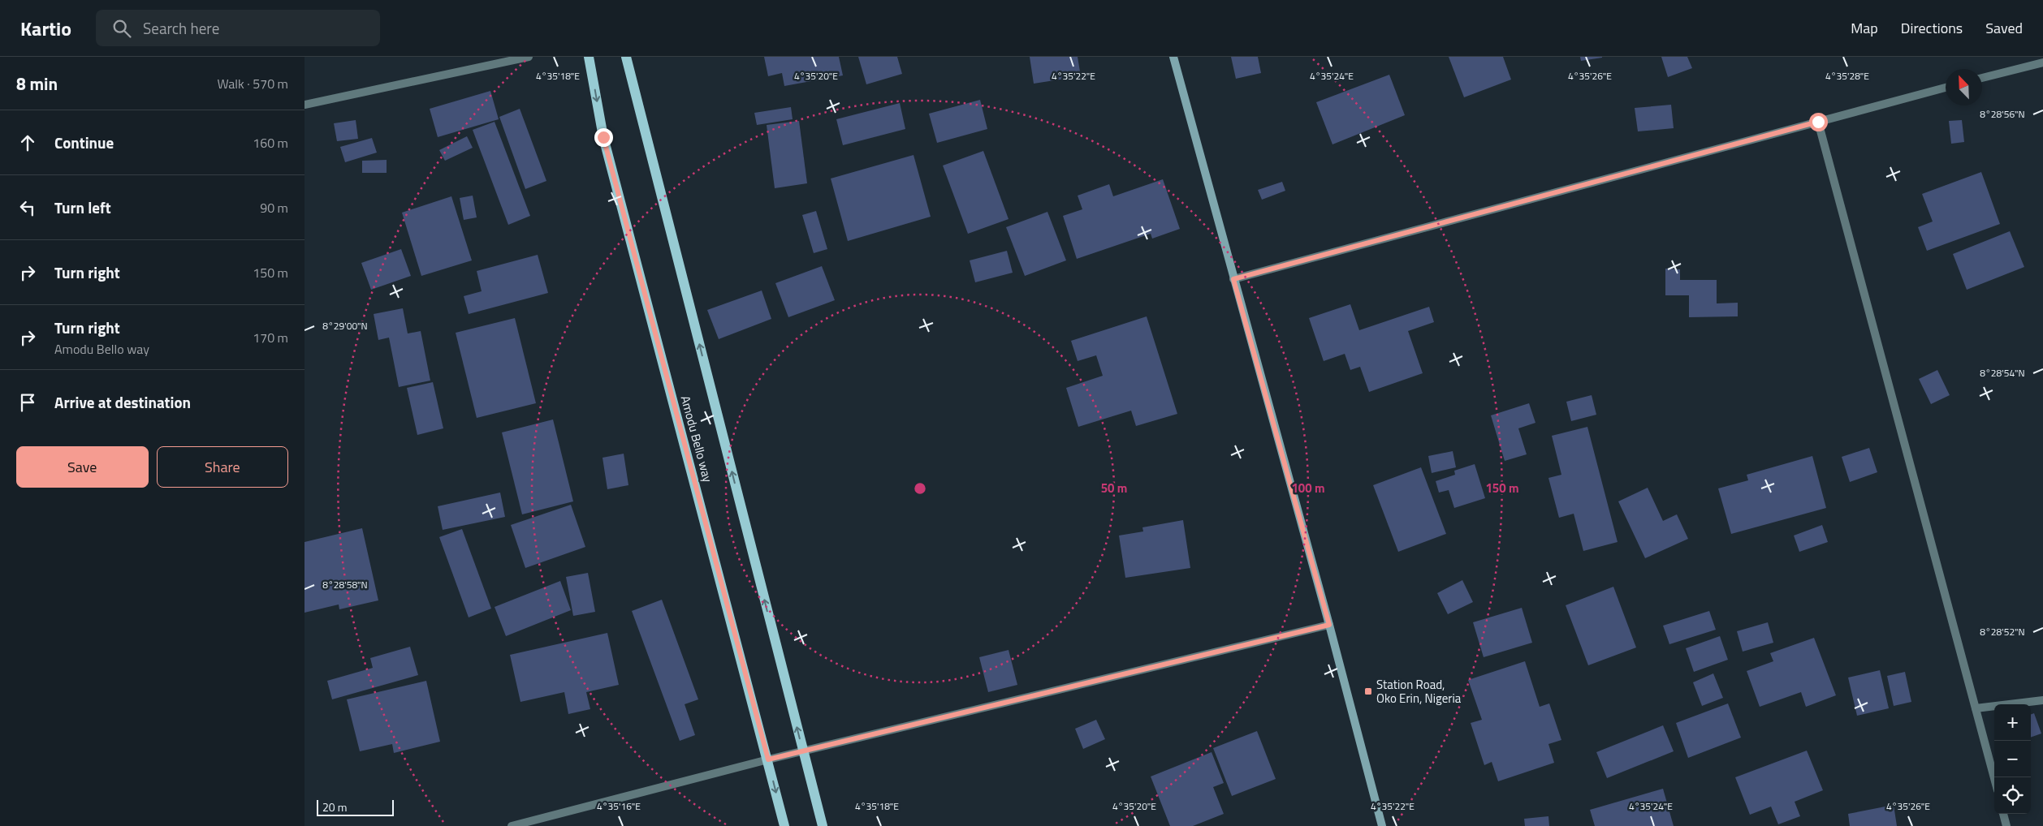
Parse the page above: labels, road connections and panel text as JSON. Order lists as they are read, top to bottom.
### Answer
{
  "streets": {
    "main road": ["Amodu Bello way"]
  },
  "places": {
    "transit": ["Station Road, Oko Erin, Nigeria"]
  },
  "scale_bar": "20 m",
  "north": "top left",
  "page": {
    "header": "Kartio",
    "search": "Search here",
    "nav": ["Map", "Directions", "Saved"],
    "heading": ["8 min", "Walk · 570 m"],
    "list": [
      ["Continue", "160 m"],
      ["Turn left", "90 m"],
      ["Turn right", "150 m"],
      ["Turn right", "Amodu Bello way", "170 m"],
      "Arrive at destination"
    ],
    "buttons": ["Save", "Share"],
    "map_buttons": ["+", "−"],
    "scale": "20 m"
  },
  "coordinates": [
    "4°35'18\"E",
    "4°35'20\"E",
    "4°35'22\"E",
    "4°35'24\"E",
    "4°35'26\"E",
    "4°35'28\"E",
    "8°28'56\"N",
    "8°29'00\"N",
    "8°28'54\"N",
    "8°28'58\"N",
    "8°28'52\"N",
    "4°35'16\"E"
  ],
  "rings": ["50 m", "100 m", "150 m"]
}
